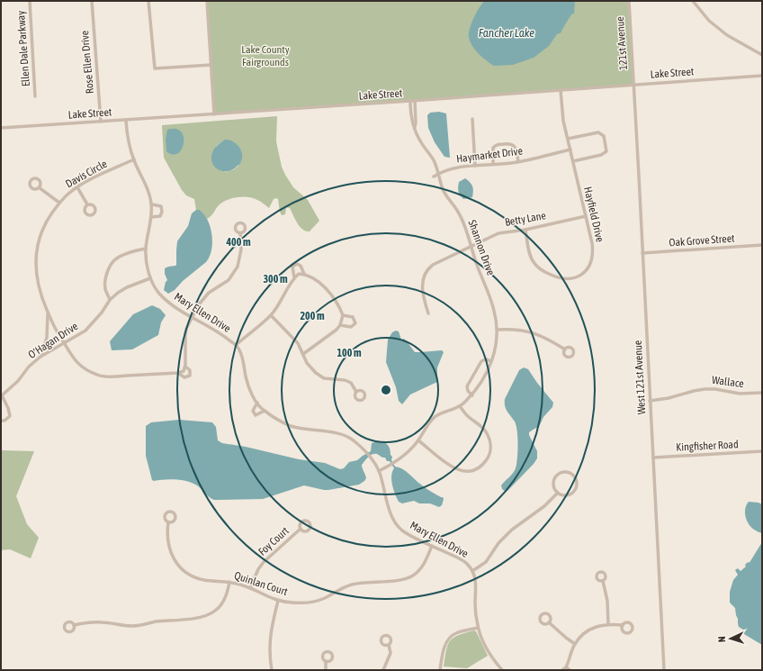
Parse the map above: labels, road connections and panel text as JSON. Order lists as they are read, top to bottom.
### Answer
{
  "streets": {
    "street": [
      "121st Avenue",
      "Ellen Dale Parkway",
      "Rose Ellen Drive",
      "Lake Street",
      "Haymarket Drive",
      "Davis Circle",
      "Hayfield Drive",
      "Betty Lane",
      "Oak Grove Street",
      "Shannon Drive",
      "Mary Ellen Drive",
      "O'Hagan Drive",
      "West 121st Avenue",
      "Wallace",
      "Kingfisher Road",
      "Foy Court",
      "Quinlan Court"
    ]
  },
  "crossings": [
    ["121st Avenue", "Lake Street"],
    ["121st Avenue", "West 121st Avenue"],
    ["Rose Ellen Drive", "Lake Street"],
    ["Lake Street", "Hayfield Drive"],
    ["Lake Street", "Shannon Drive"],
    ["Lake Street", "Mary Ellen Drive"],
    ["Lake Street", "West 121st Avenue"],
    ["Haymarket Drive", "Hayfield Drive"],
    ["Haymarket Drive", "Shannon Drive"],
    ["Davis Circle", "Mary Ellen Drive"],
    ["Davis Circle", "O'Hagan Drive"],
    ["Hayfield Drive", "Betty Lane"],
    ["Betty Lane", "Shannon Drive"],
    ["Oak Grove Street", "West 121st Avenue"],
    ["Shannon Drive", "Mary Ellen Drive"],
    ["Mary Ellen Drive", "O'Hagan Drive"],
    ["Mary Ellen Drive", "Quinlan Court"],
    ["West 121st Avenue", "Wallace"],
    ["West 121st Avenue", "Kingfisher Road"],
    ["Foy Court", "Quinlan Court"]
  ],
  "water": ["Fancher Lake"],
  "parks": ["Lake County Fairgrounds"],
  "north": "left",
  "rings": [
    "400 m",
    "300 m",
    "200 m",
    "100 m"
  ]
}
